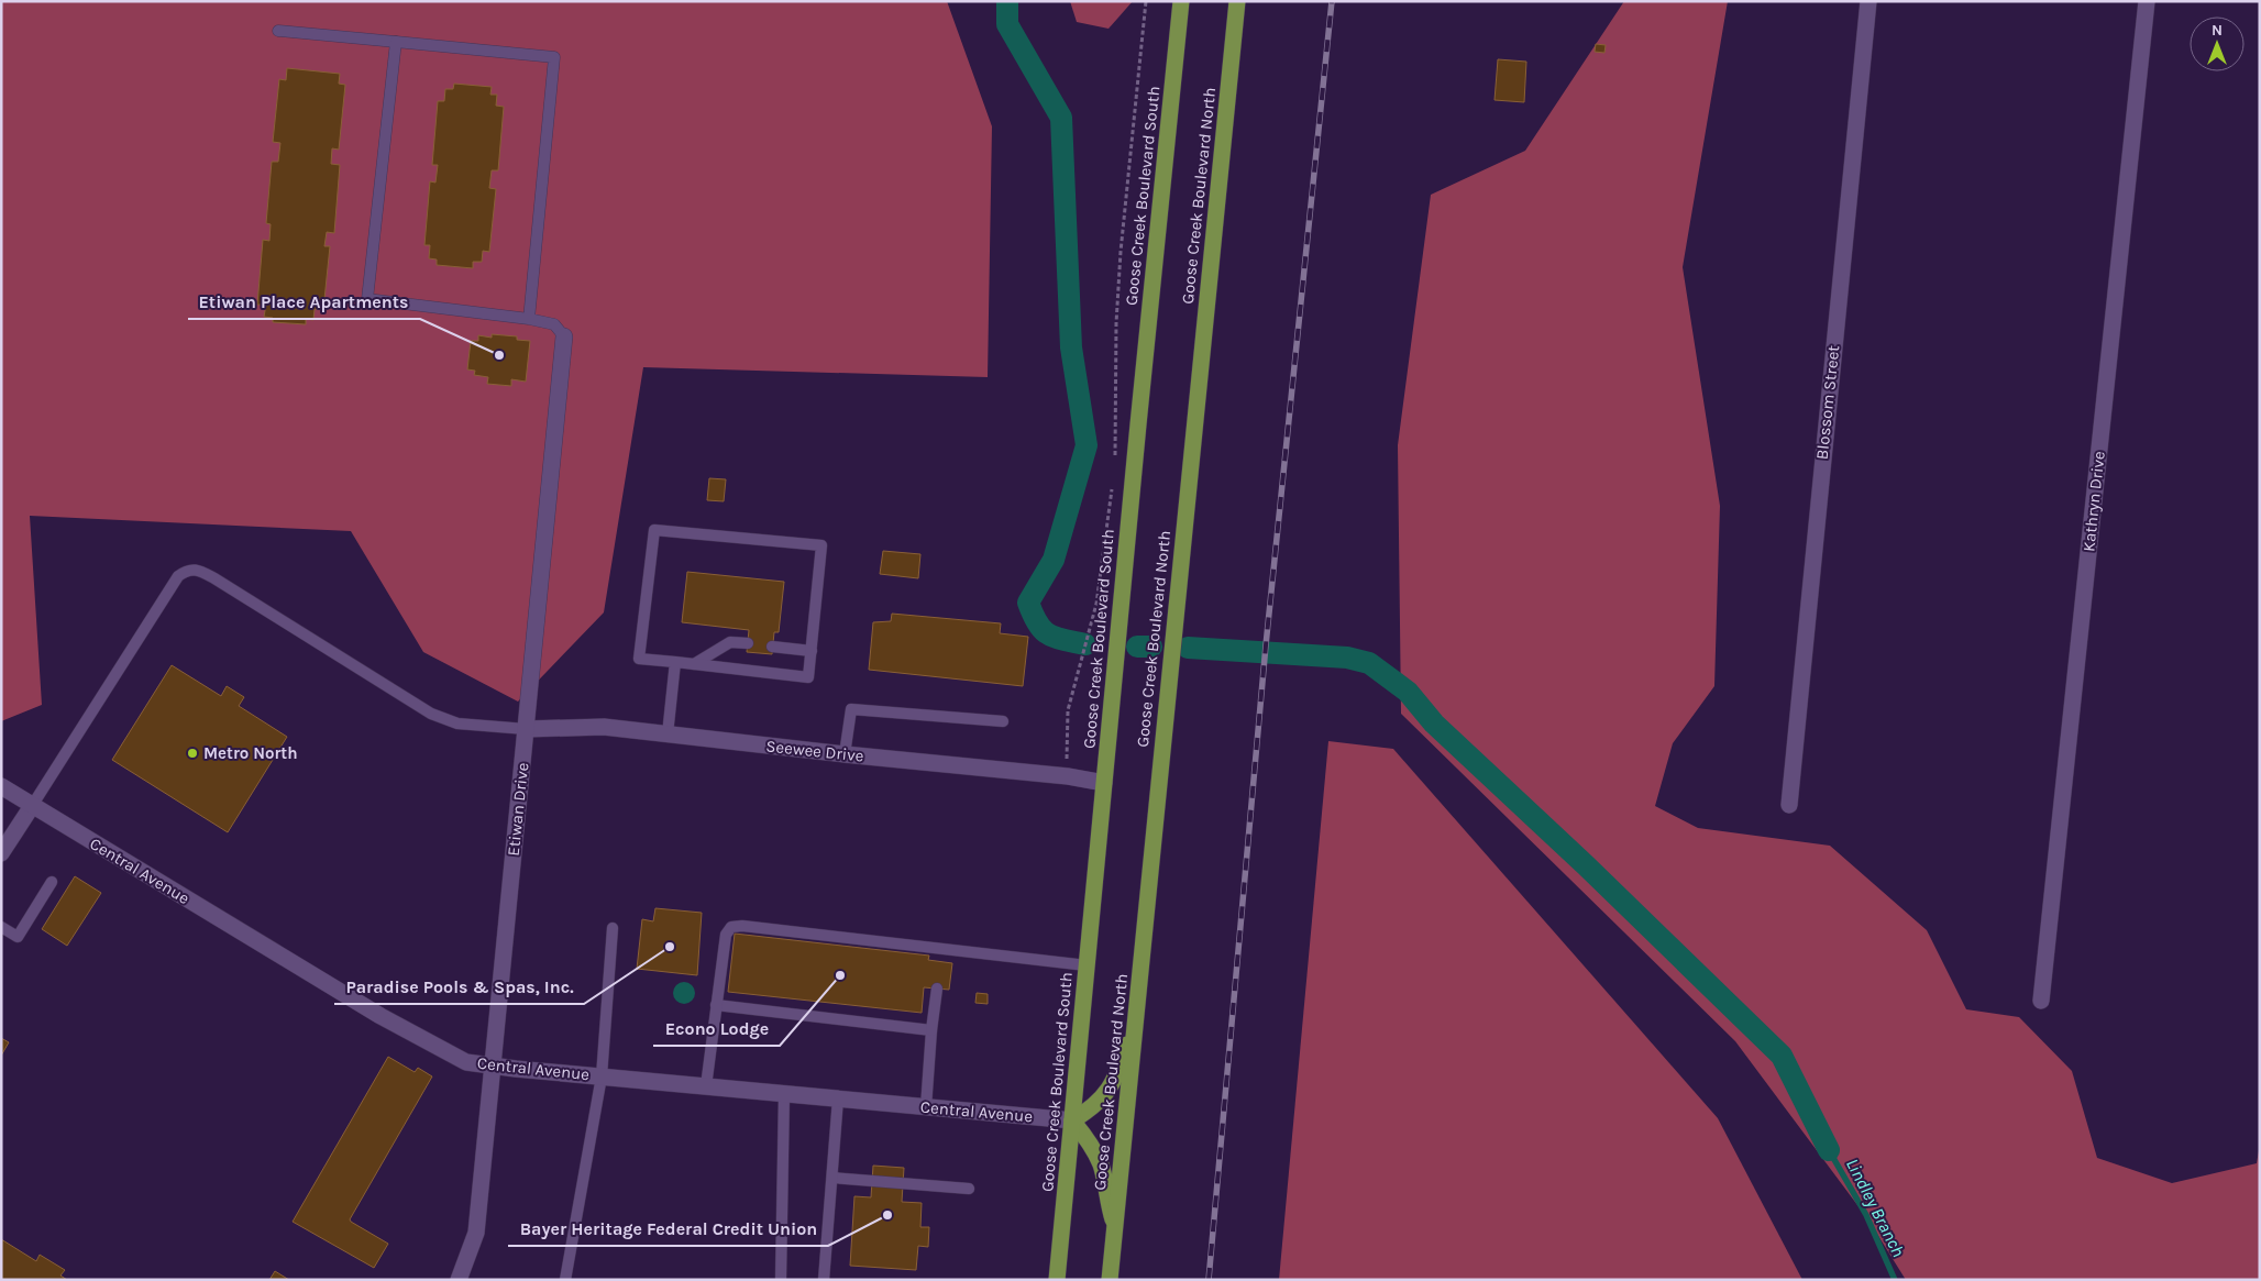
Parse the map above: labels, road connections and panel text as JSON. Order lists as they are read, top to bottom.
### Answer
{
  "streets": {
    "highway": ["Goose Creek Boulevard South", "Goose Creek Boulevard North"],
    "street": [
      "Blossom Street",
      "Kathryn Drive",
      "Seewee Drive",
      "Etiwan Drive",
      "Central Avenue"
    ]
  },
  "crossings": [
    ["Goose Creek Boulevard South", "Seewee Drive"],
    ["Goose Creek Boulevard South", "Central Avenue"],
    ["Seewee Drive", "Etiwan Drive"],
    ["Etiwan Drive", "Central Avenue"]
  ],
  "water": ["Lindley Branch"],
  "places": [
    "Etiwan Place Apartments",
    "Metro North",
    "Paradise Pools & Spas, Inc.",
    "Econo Lodge",
    "Bayer Heritage Federal Credit Union"
  ],
  "north": "top"
}
